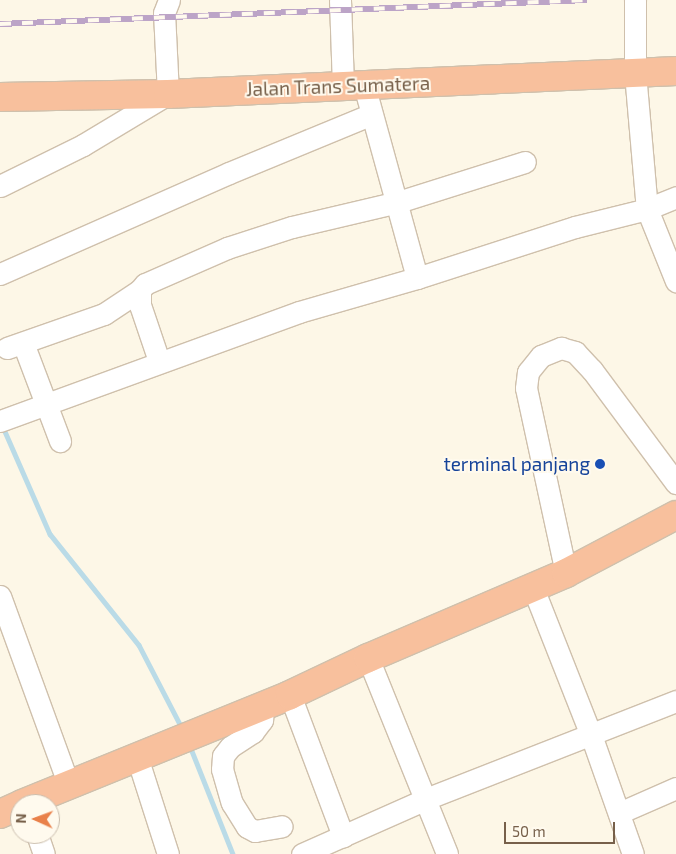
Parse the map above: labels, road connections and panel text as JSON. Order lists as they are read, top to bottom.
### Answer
{
  "streets": {
    "highway": ["Jalan Trans Sumatera"]
  },
  "places": ["terminal panjang"],
  "scale_bar": "50 m",
  "north": "left"
}
